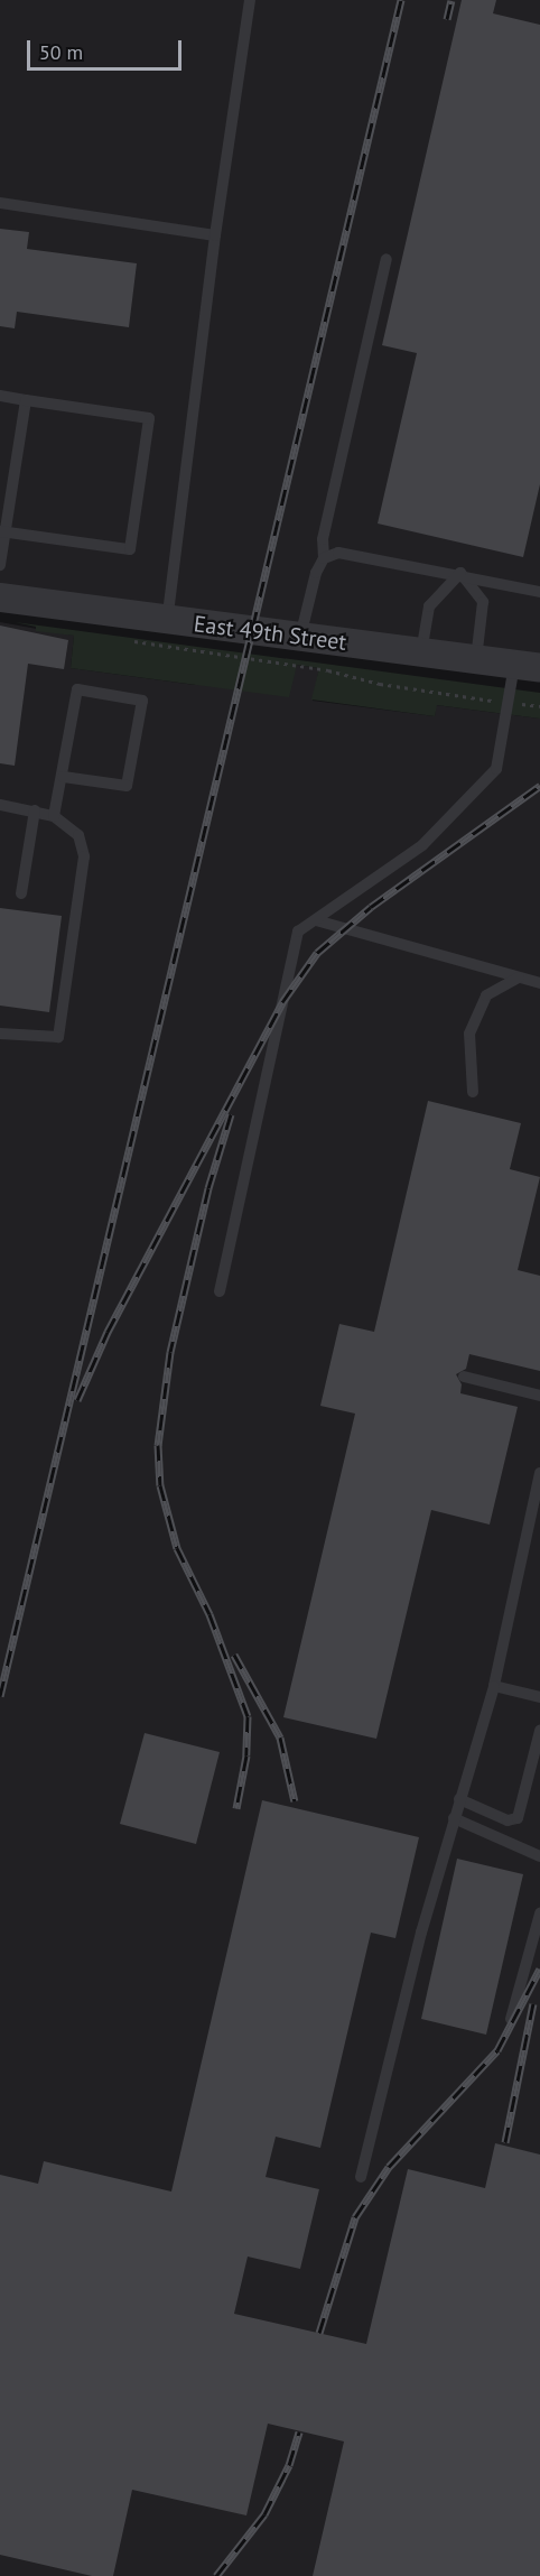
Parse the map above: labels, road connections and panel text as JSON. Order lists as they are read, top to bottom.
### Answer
{
  "streets": {
    "street": ["East 49th Street"]
  },
  "scale_bar": "50 m"
}
